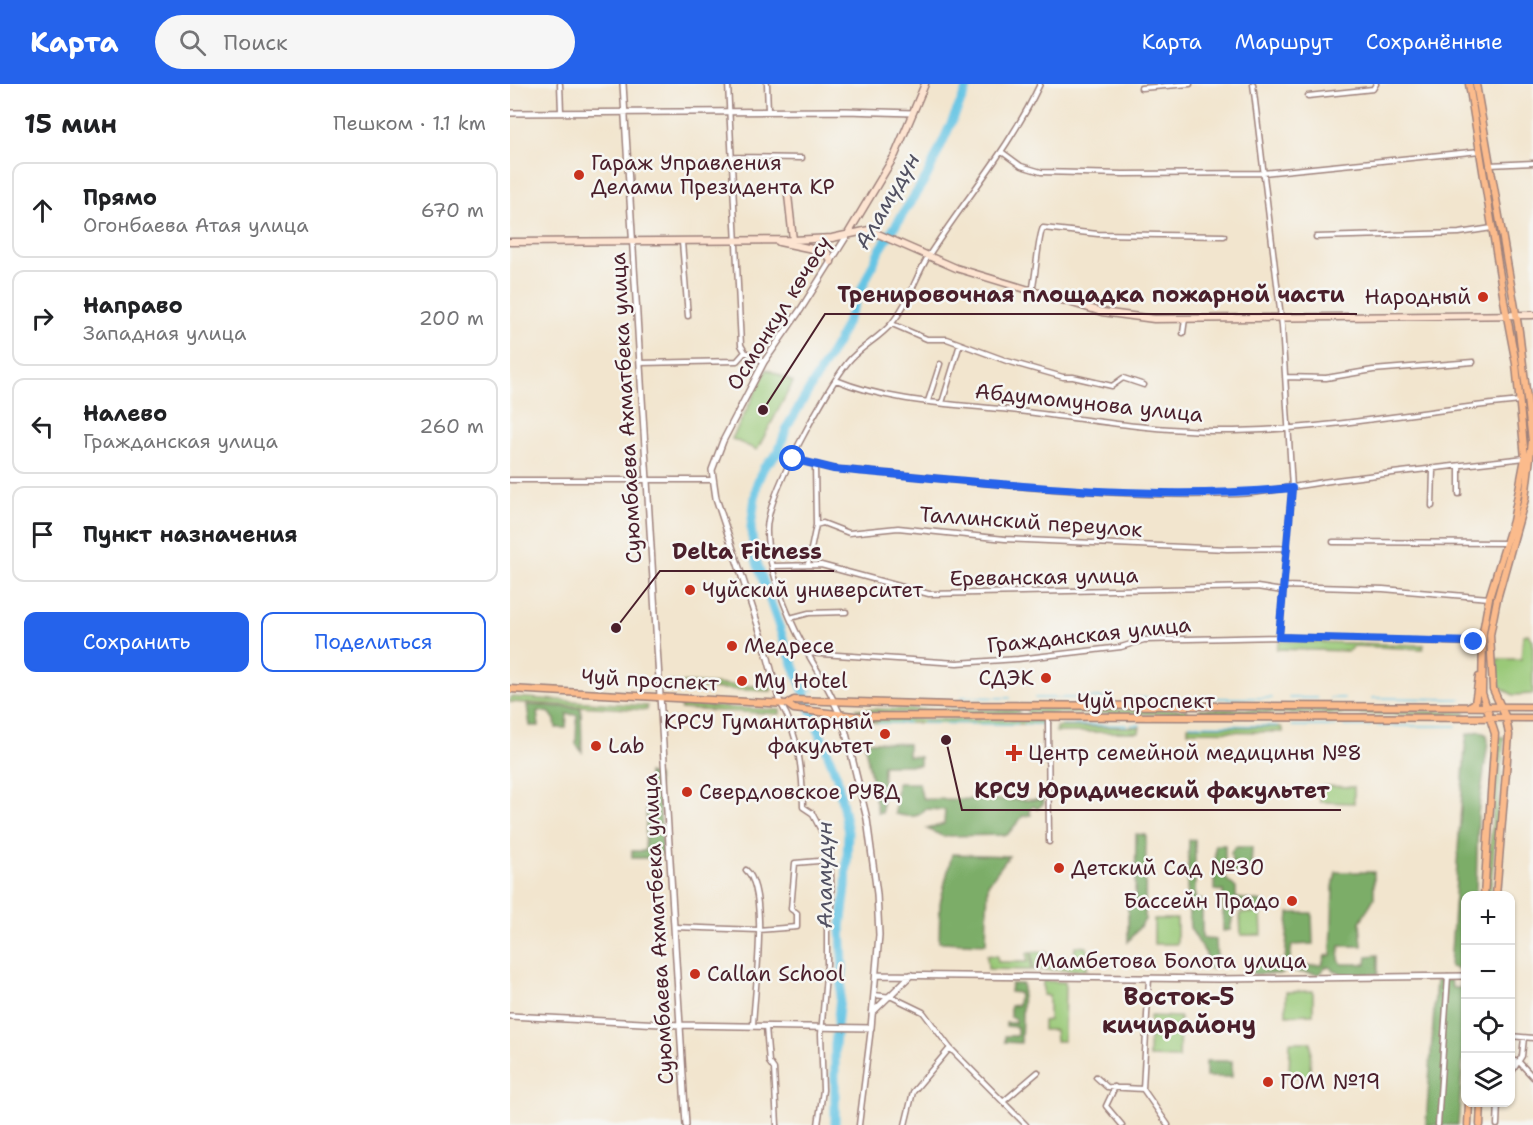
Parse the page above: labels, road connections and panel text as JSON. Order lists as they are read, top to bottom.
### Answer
{
  "streets": {
    "main road": ["Осмонкул көчөсү", "Чуй проспект"],
    "street": [
      "Абдумомунова улица",
      "Суюмбаева Ахматбека улица",
      "Таллинский переулок",
      "Ереванская улица",
      "Гражданская улица",
      "Мамбетова Болота улица"
    ]
  },
  "crossings": [
    ["Суюмбаева Ахматбека улица", "Чуй проспект"]
  ],
  "districts": ["Восток-5 кичирайону"],
  "water": ["Аламүдүн"],
  "places": {
    "other": [
      "Гараж Управления Делами Президента КР",
      "Народный",
      "Тренировочная площадка пожарной части",
      "Чуйский университет",
      "Delta Fitness",
      "Медресе",
      "СДЭК",
      "My Hotel",
      "КРСУ Гуманитарный факультет",
      "КРСУ Юридический факультет",
      "Lab",
      "Свердловское РУВД",
      "Детский Сад №30",
      "Бассейн Прадо",
      "Callan School",
      "ГОМ №19"
    ],
    "health": ["Центр семейной медицины №8"]
  },
  "page": {
    "header": "Карта",
    "search": "Поиск",
    "nav": ["Карта", "Маршрут", "Сохранённые"],
    "heading": ["15 мин", "Пешком · 1.1 km"],
    "list": [
      ["Прямо", "Огонбаева Атая улица", "670 m"],
      ["Направо", "Западная улица", "200 m"],
      ["Налево", "Гражданская улица", "260 m"],
      "Пункт назначения"
    ],
    "buttons": ["Сохранить", "Поделиться"],
    "map_buttons": ["+", "−"]
  }
}
